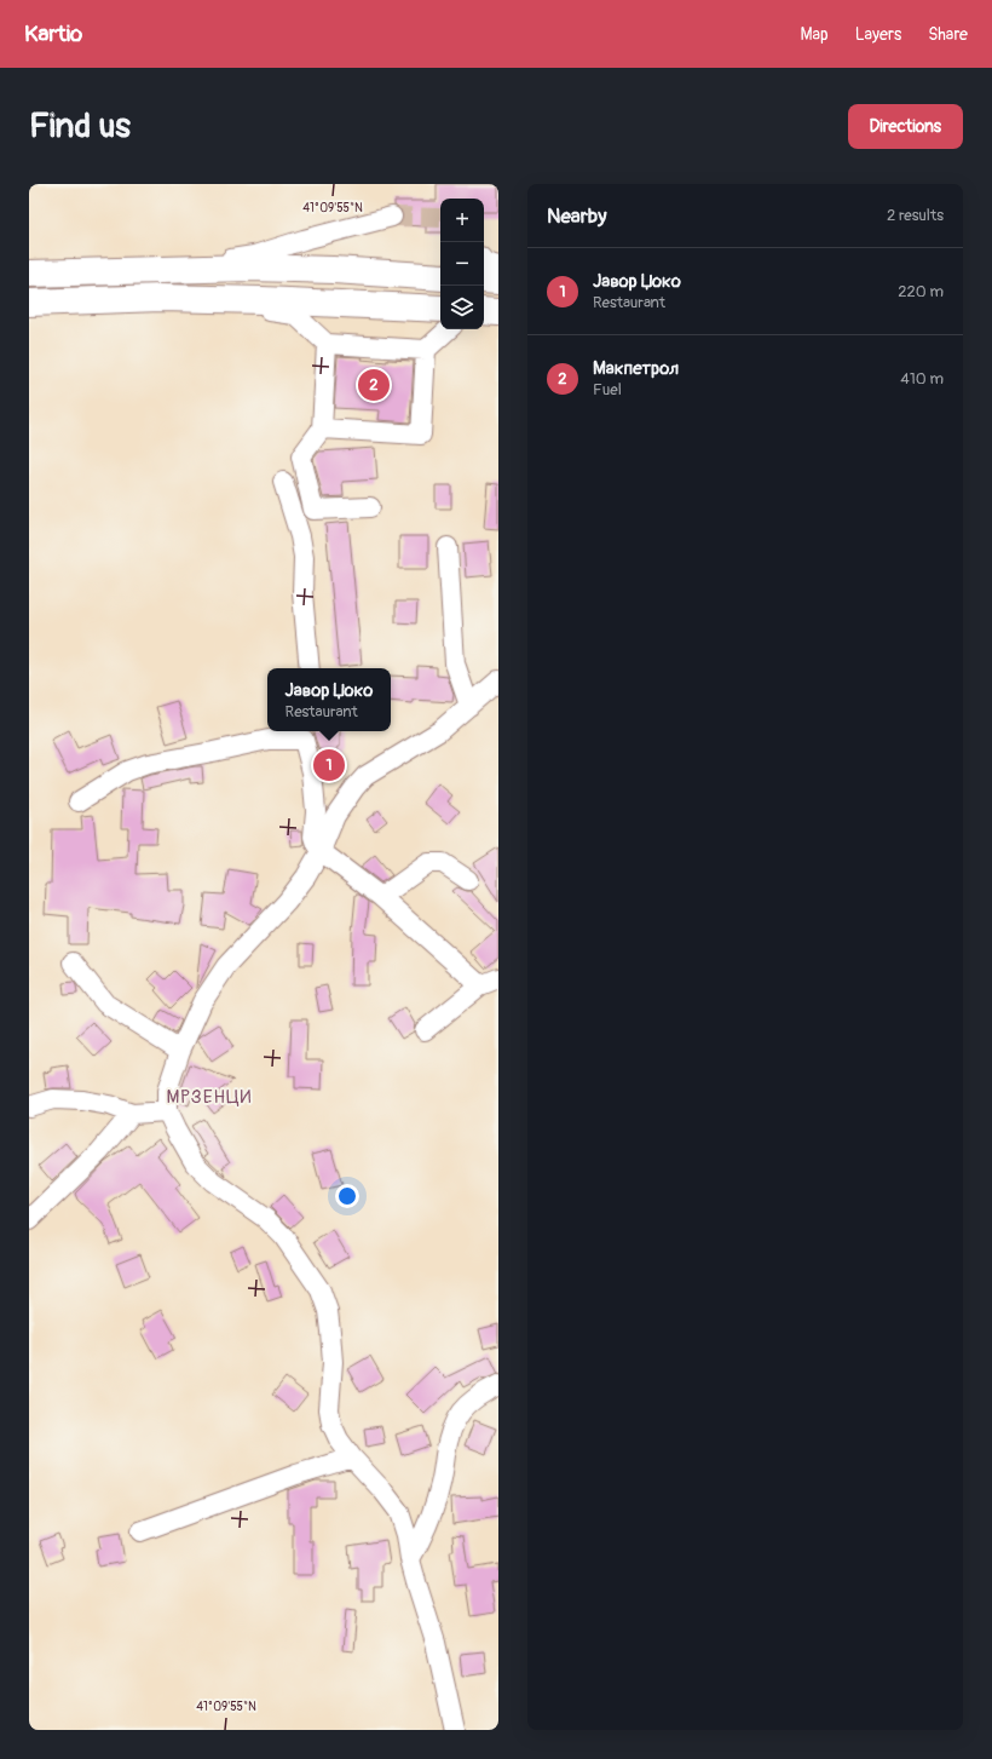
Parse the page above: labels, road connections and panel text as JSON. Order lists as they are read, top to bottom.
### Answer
{
  "districts": ["МРЗЕНЦИ"],
  "page": {
    "header": "Kartio",
    "nav": ["Map", "Layers", "Share"],
    "buttons": "Directions",
    "title": "Find us",
    "heading": ["Nearby", "2 results"],
    "map_buttons": ["+", "−"],
    "list": [
      {
        "mark": "1",
        "name": "Јавор Џоко",
        "note": "Restaurant",
        "value": "220 m"
      },
      {
        "mark": "2",
        "name": "Макпетрол",
        "note": "Fuel",
        "value": "410 m"
      }
    ],
    "pins": ["2", "1"],
    "popup": ["Јавор Џоко", "Restaurant"]
  },
  "coordinates": ["41°09'55\"N"]
}
